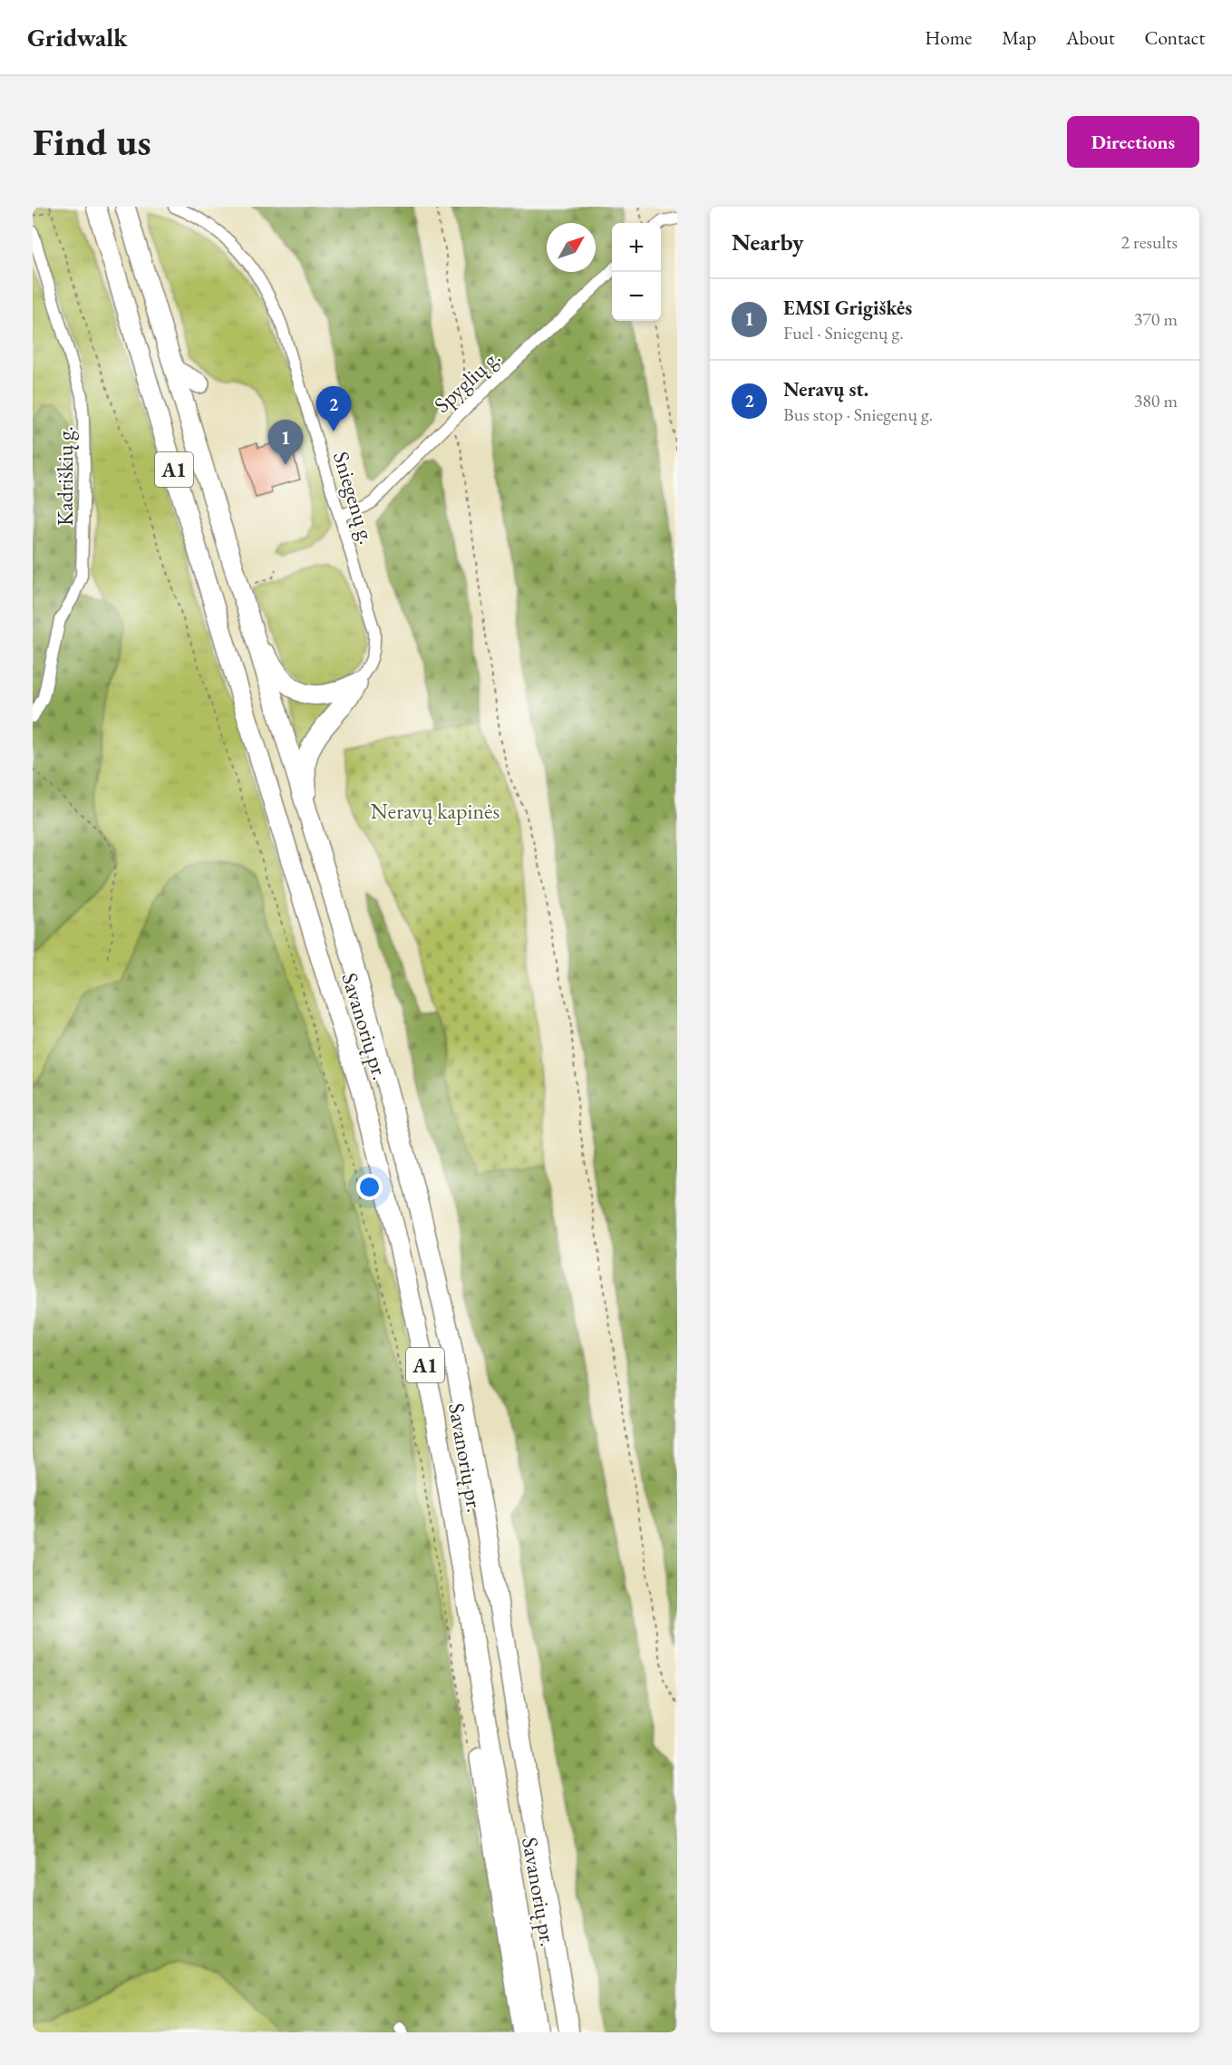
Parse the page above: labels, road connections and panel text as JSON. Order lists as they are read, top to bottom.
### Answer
{
  "streets": {
    "highway": ["A1", "Savanorių pr."],
    "street": ["Spyglių g.", "Kadriškių g.", "Sniegenų g."]
  },
  "crossings": [
    ["Spyglių g.", "Sniegenų g."],
    ["A1", "Savanorių pr."]
  ],
  "parks": ["Neravų kapinės"],
  "north": "top right",
  "page": {
    "header": "Gridwalk",
    "nav": [
      "Home",
      "Map",
      "About",
      "Contact"
    ],
    "buttons": "Directions",
    "title": "Find us",
    "heading": ["Nearby", "2 results"],
    "map_buttons": ["+", "−"],
    "list": [
      {
        "mark": "1",
        "name": "EMSI Grigiškės",
        "note": "Fuel · Sniegenų g.",
        "value": "370 m"
      },
      {
        "mark": "2",
        "name": "Neravų st.",
        "note": "Bus stop · Sniegenų g.",
        "value": "380 m"
      }
    ],
    "pins": ["2", "1"]
  }
}
